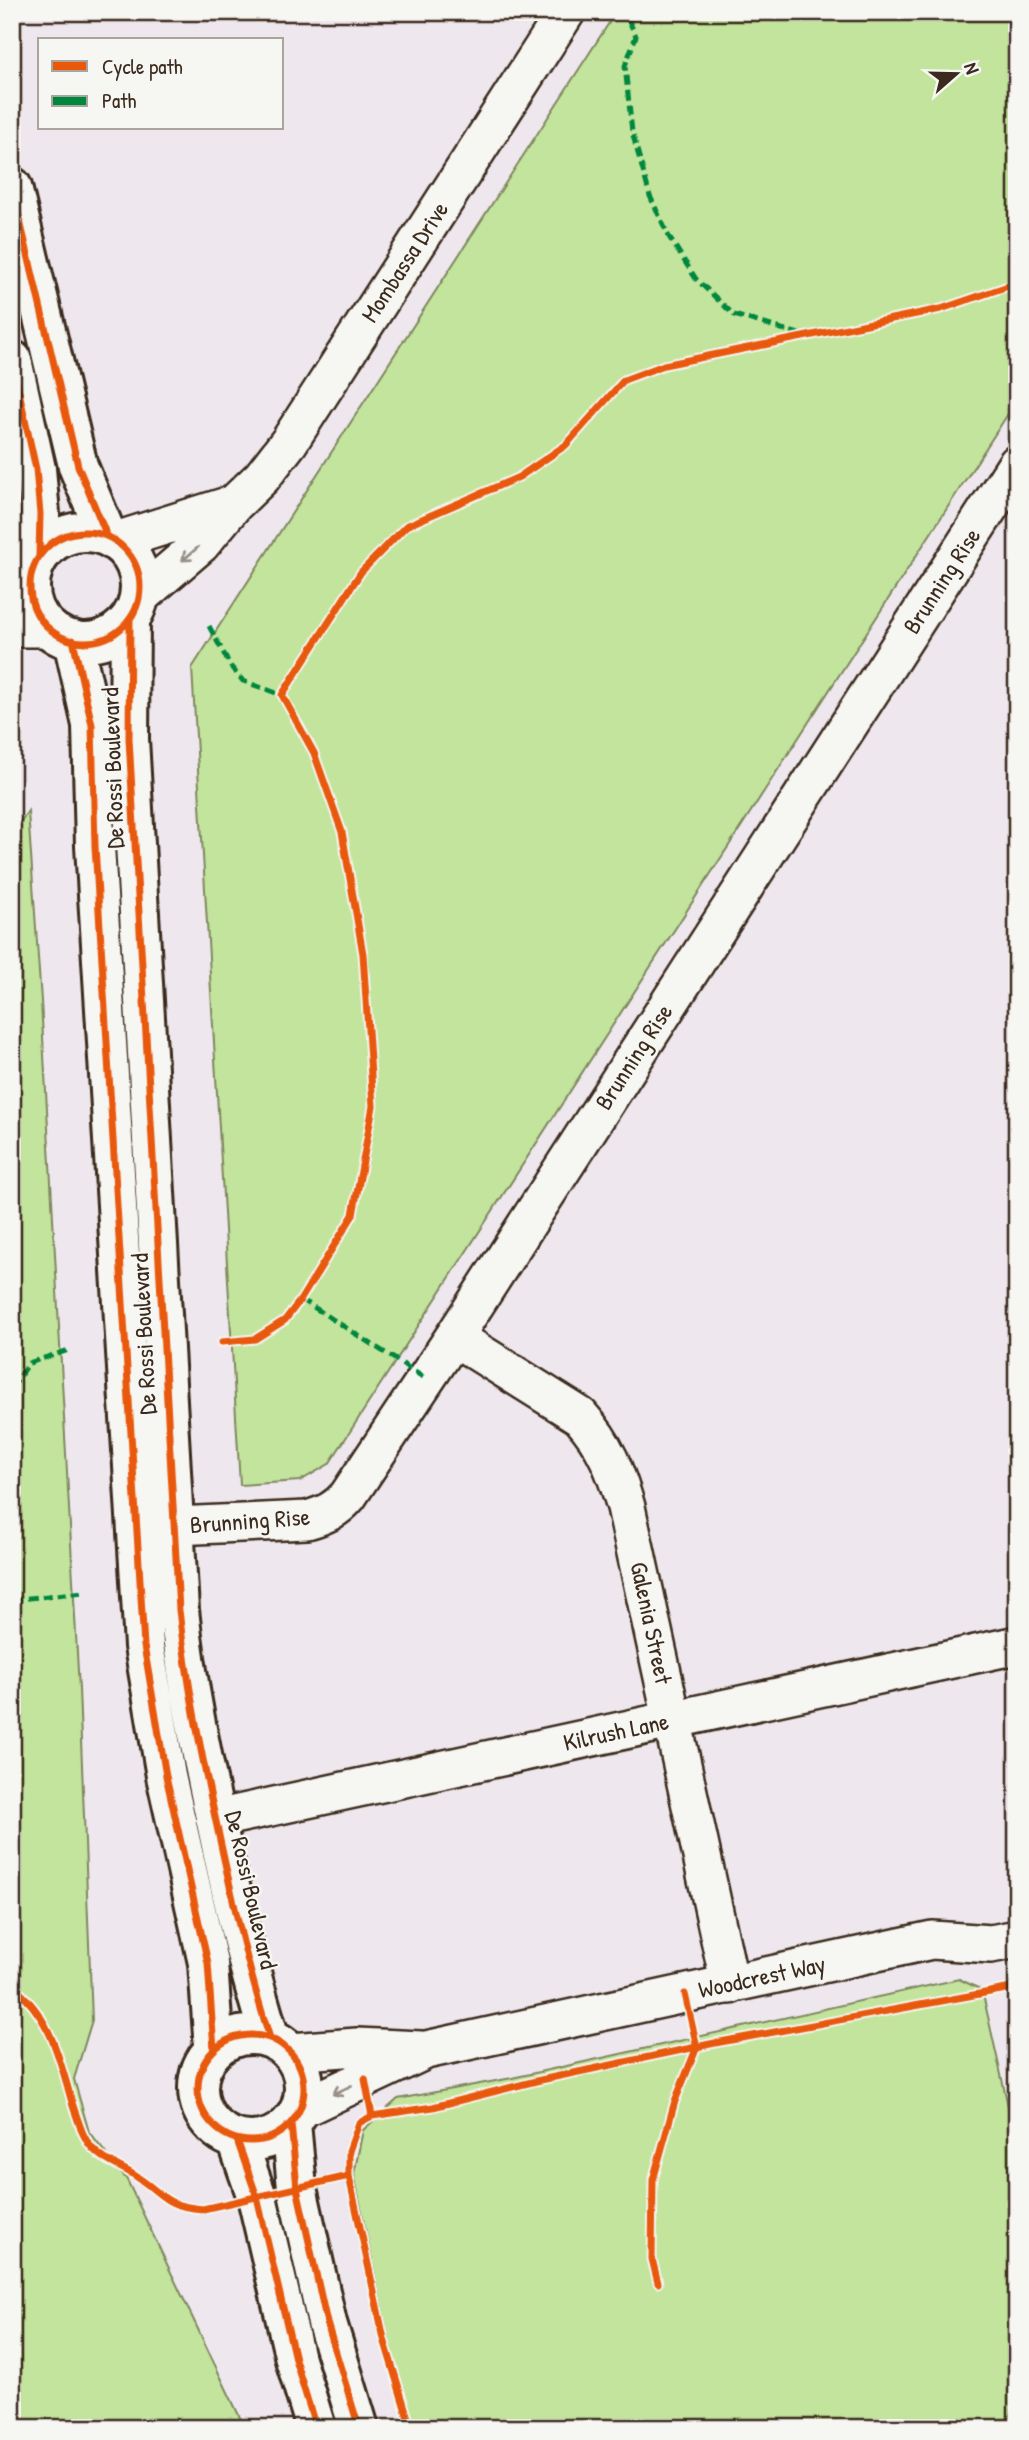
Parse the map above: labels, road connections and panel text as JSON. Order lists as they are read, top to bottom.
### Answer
{
  "streets": {
    "street": [
      "Mombassa Drive",
      "Brunning Rise",
      "De Rossi Boulevard",
      "Galenia Street",
      "Kilrush Lane",
      "Woodcrest Way"
    ]
  },
  "crossings": [
    ["Mombassa Drive", "De Rossi Boulevard"],
    ["Brunning Rise", "De Rossi Boulevard"],
    ["Brunning Rise", "Galenia Street"],
    ["De Rossi Boulevard", "Kilrush Lane"],
    ["De Rossi Boulevard", "Woodcrest Way"],
    ["Galenia Street", "Kilrush Lane"],
    ["Galenia Street", "Woodcrest Way"]
  ],
  "legend": ["Cycle path", "Path"],
  "north": "right"
}
